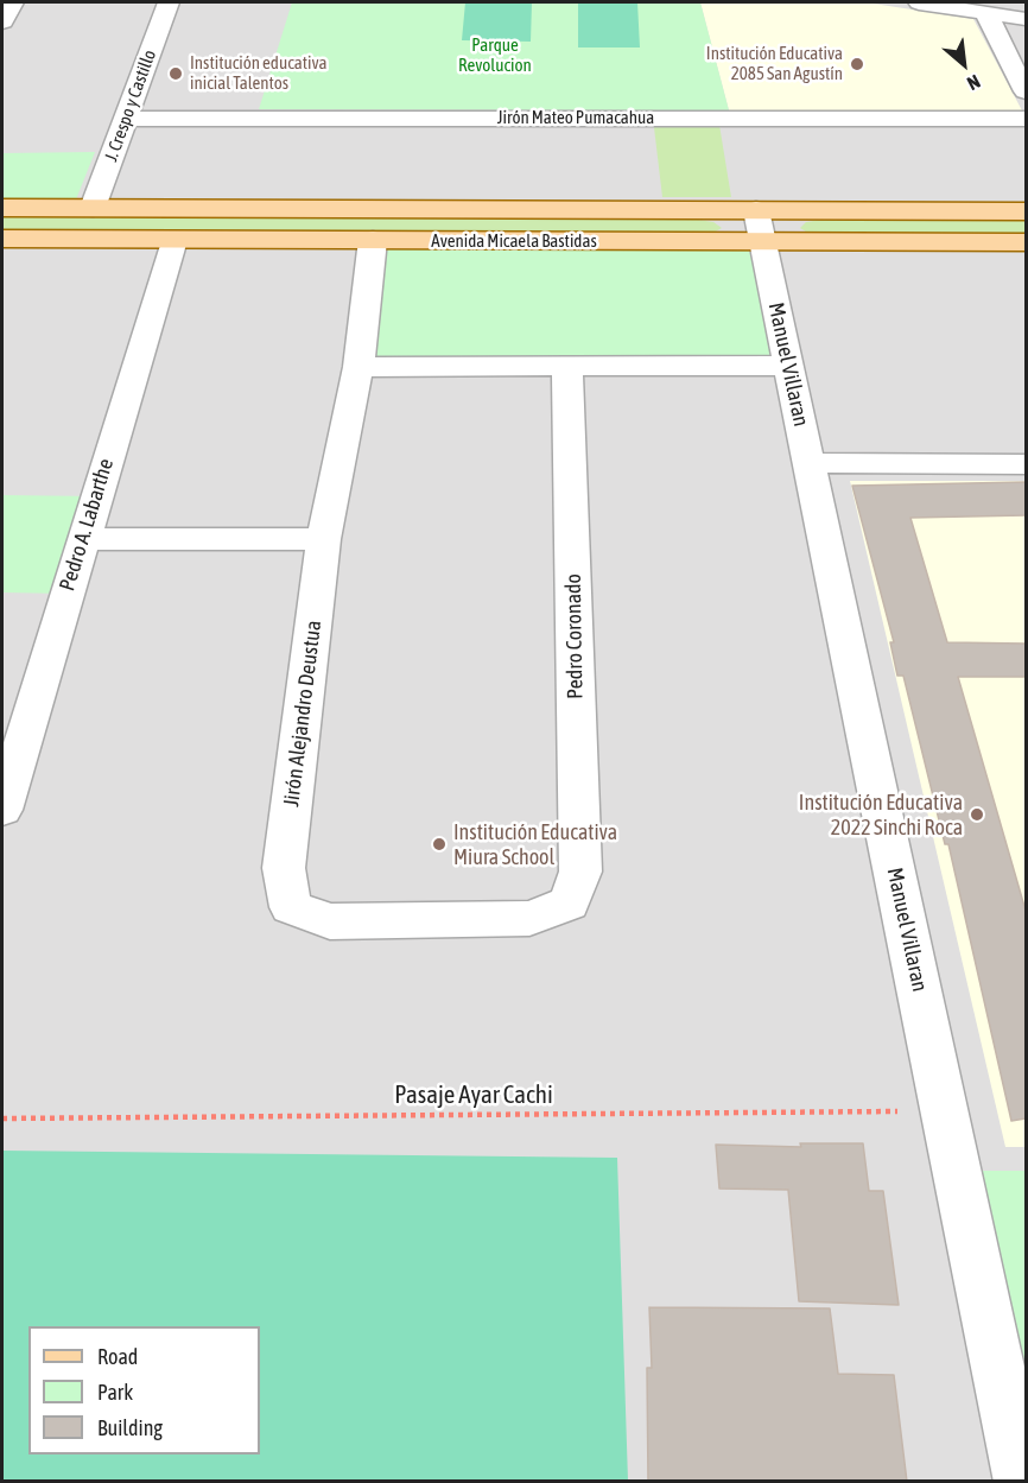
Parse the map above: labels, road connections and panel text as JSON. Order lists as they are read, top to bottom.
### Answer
{
  "streets": {
    "main road": ["Avenida Micaela Bastidas"],
    "street": [
      "J. Crespo y Castillo",
      "Jirón Mateo Pumacahua",
      "Manuel Villaran",
      "Pedro A. Labarthe",
      "Pedro Coronado",
      "Jirón Alejandro Deustua"
    ],
    "path": ["Pasaje Ayar Cachi"]
  },
  "crossings": [
    ["J. Crespo y Castillo", "Jirón Mateo Pumacahua"],
    ["J. Crespo y Castillo", "Avenida Micaela Bastidas"],
    ["Avenida Micaela Bastidas", "Manuel Villaran"],
    ["Avenida Micaela Bastidas", "Pedro A. Labarthe"],
    ["Avenida Micaela Bastidas", "Jirón Alejandro Deustua"],
    ["Manuel Villaran", "Pasaje Ayar Cachi"],
    ["Pedro Coronado", "Jirón Alejandro Deustua"]
  ],
  "parks": ["Parque Revolucion"],
  "places": [
    "Institución Educativa 2085 San Agustín",
    "Institución educativa inicial Talentos",
    "Institución Educativa 2022 Sinchi Roca",
    "Institución Educativa Miura School"
  ],
  "legend": ["Road", "Park", "Building"],
  "north": "bottom right"
}
